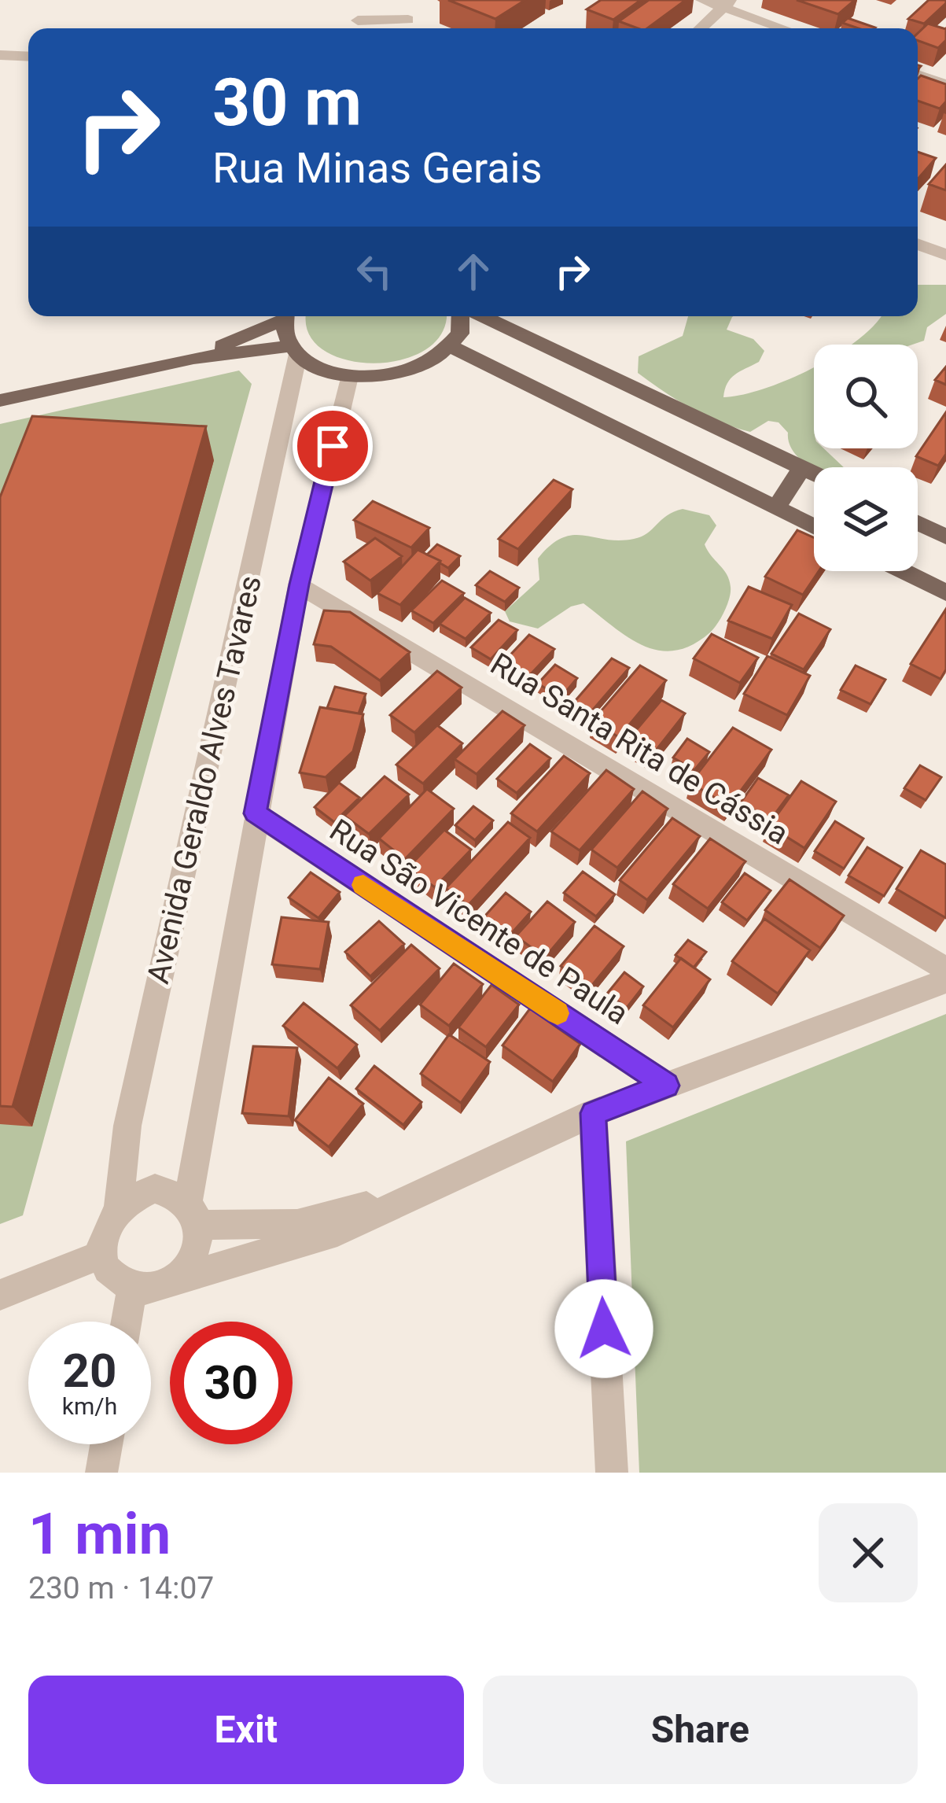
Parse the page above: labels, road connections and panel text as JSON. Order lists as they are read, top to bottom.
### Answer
{
  "streets": {
    "street": ["Rua Santa Rita de Cássia", "Avenida Geraldo Alves Tavares", "Rua São Vicente de Paula"]
  },
  "crossings": [
    ["Rua Santa Rita de Cássia", "Avenida Geraldo Alves Tavares"],
    ["Avenida Geraldo Alves Tavares", "Rua São Vicente de Paula"]
  ],
  "page": {
    "turn": ["30 m", "Rua Minas Gerais"],
    "speed": "20 km/h",
    "limit": "30",
    "heading": ["1 min", "230 m · 14:07"],
    "buttons": ["Exit", "Share"]
  }
}
